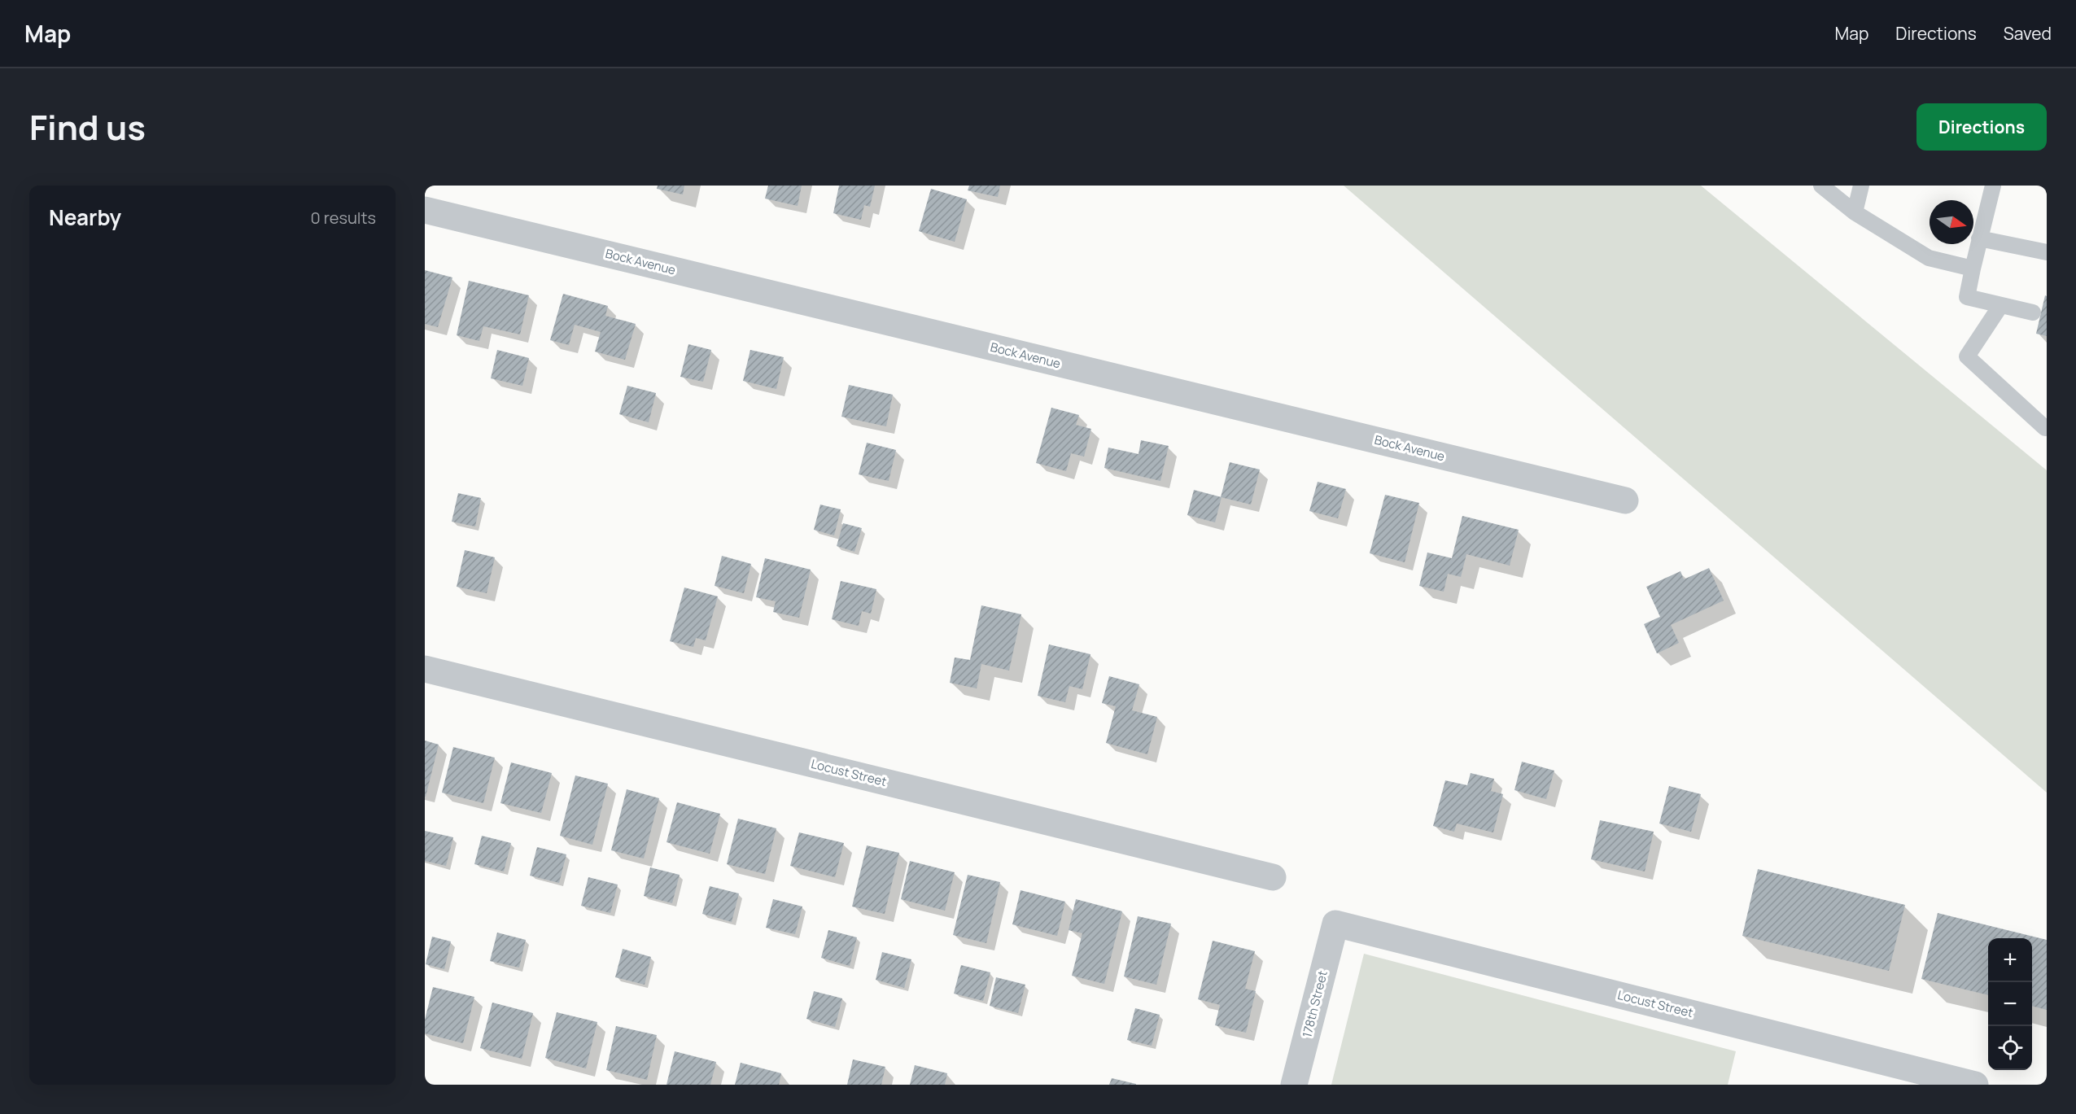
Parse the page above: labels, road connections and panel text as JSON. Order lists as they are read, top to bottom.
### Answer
{
  "streets": {
    "street": ["Bock Avenue", "Locust Street", "178th Street"]
  },
  "crossings": [
    ["Locust Street", "178th Street"]
  ],
  "north": "right",
  "page": {
    "header": "Map",
    "nav": ["Map", "Directions", "Saved"],
    "title": "Find us",
    "buttons": "Directions",
    "heading": ["Nearby", "0 results"],
    "map_buttons": ["+", "−"]
  }
}
